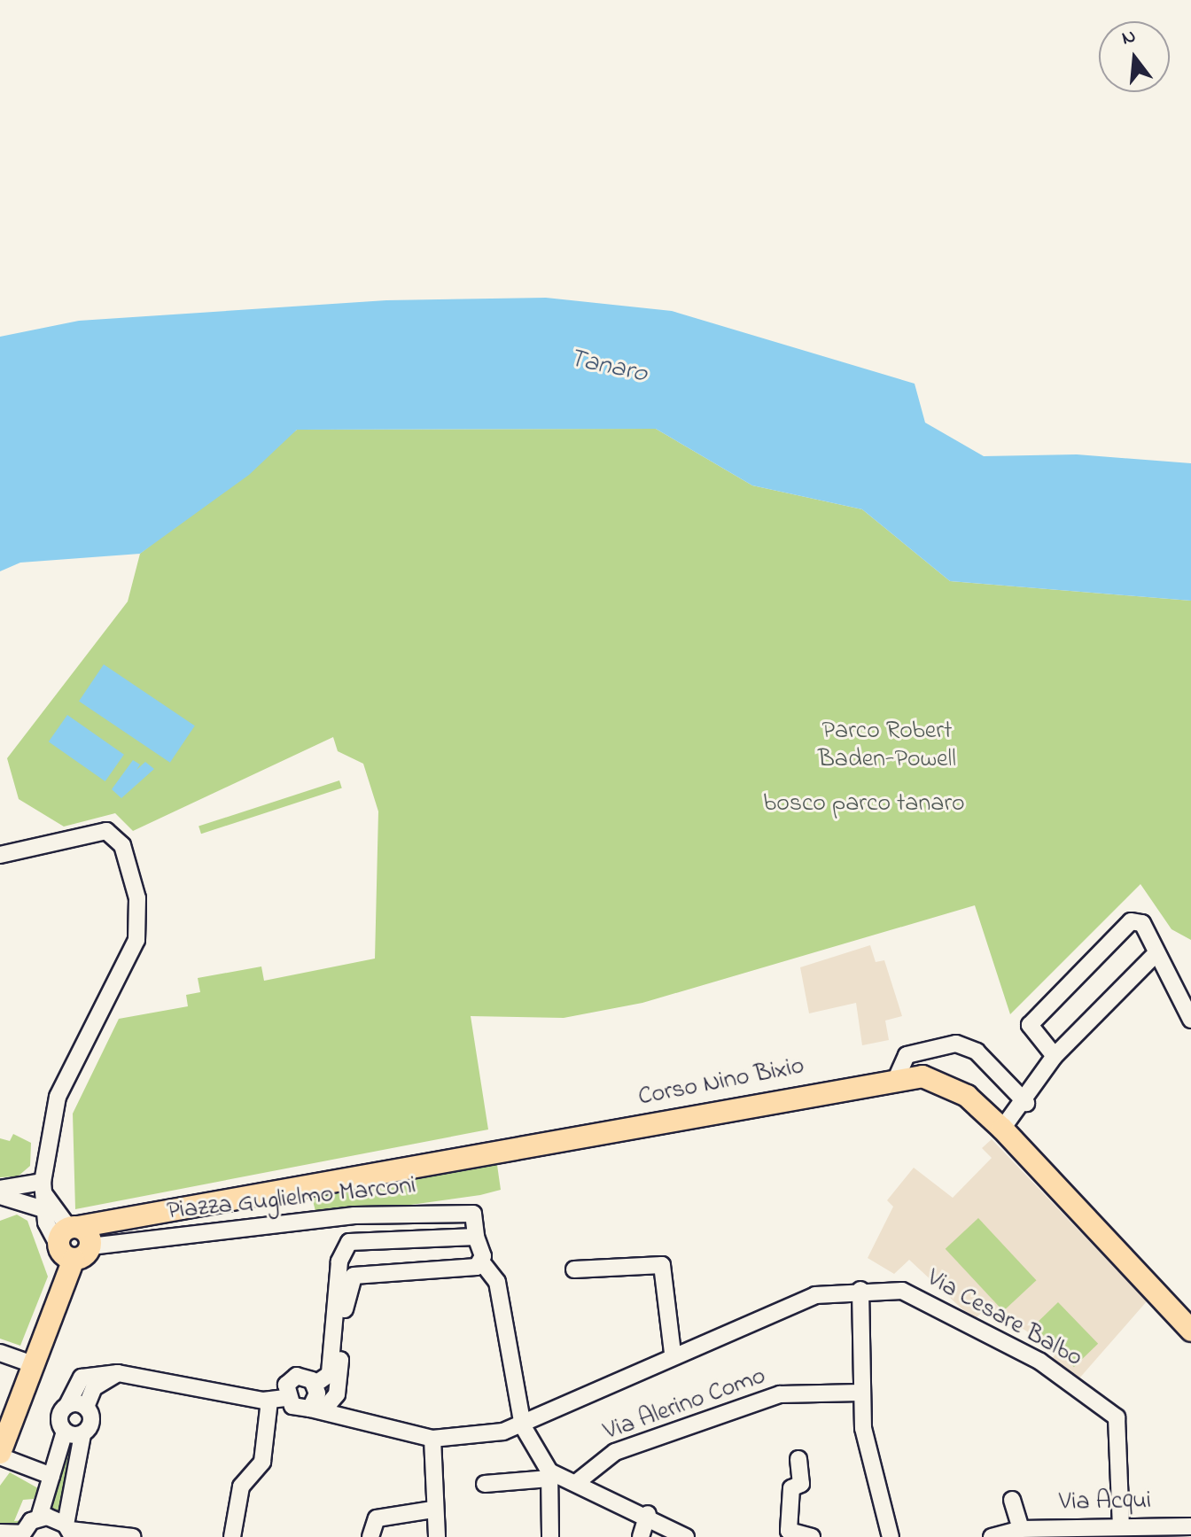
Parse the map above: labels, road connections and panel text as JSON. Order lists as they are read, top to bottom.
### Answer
{
  "streets": {
    "main road": ["Corso Nino Bixio"],
    "street": [
      "Piazza Guglielmo Marconi",
      "Via Cesare Balbo",
      "Via Alerino Como",
      "Via Acqui"
    ]
  },
  "crossings": [
    ["Corso Nino Bixio", "Piazza Guglielmo Marconi"],
    ["Piazza Guglielmo Marconi", "Via Cesare Balbo"],
    ["Via Cesare Balbo", "Via Acqui"]
  ],
  "water": ["Tanaro"],
  "parks": ["Parco Robert Baden-Powell", "bosco parco tanaro"],
  "north": "top"
}
